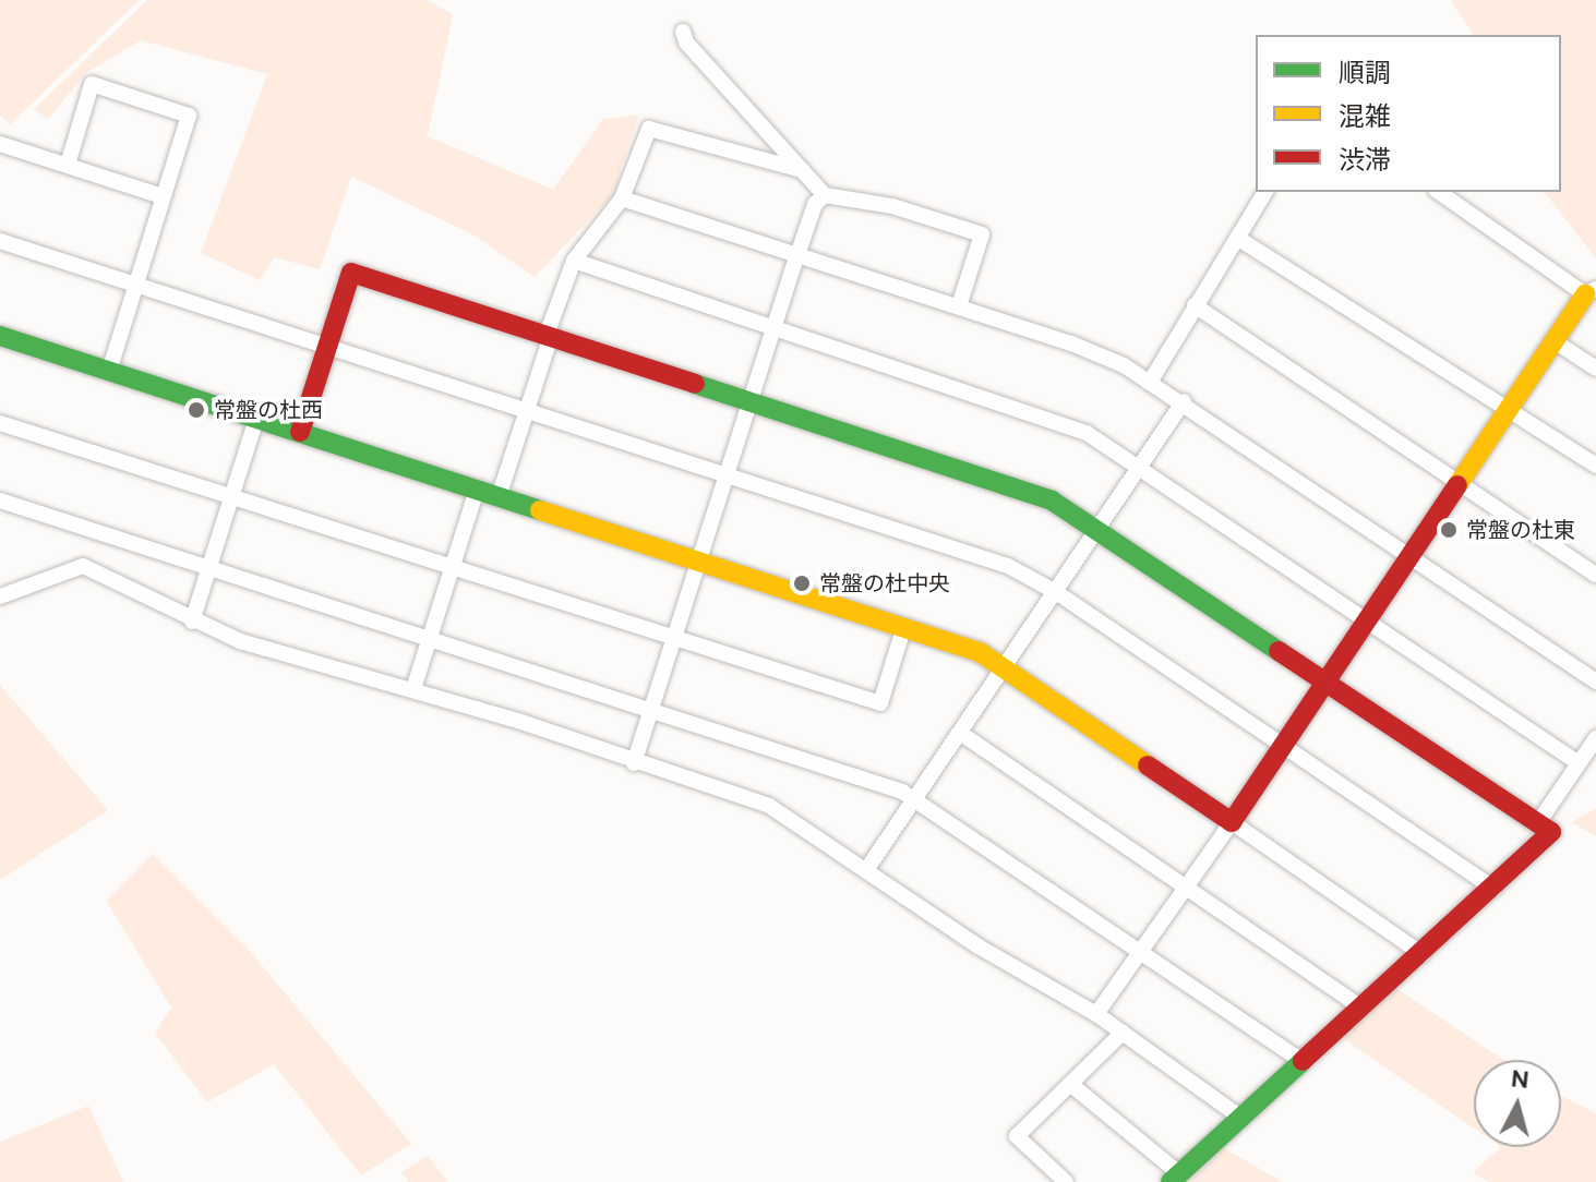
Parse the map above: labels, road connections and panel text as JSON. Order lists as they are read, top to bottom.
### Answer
{
  "places": ["常盤の杜西", "常盤の杜東", "常盤の杜中央"],
  "legend": ["順調", "混雑", "渋滞"],
  "north": "top"
}
